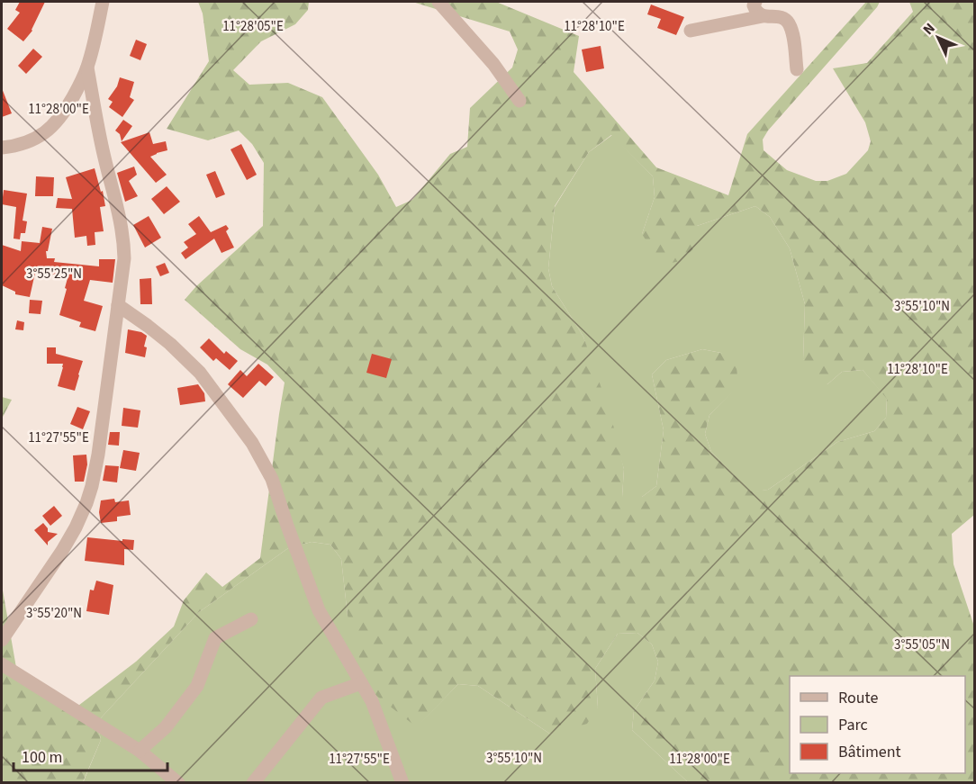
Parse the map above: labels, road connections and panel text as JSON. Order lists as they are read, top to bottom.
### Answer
{
  "legend": ["Route", "Parc", "Bâtiment"],
  "scale_bar": "100 m",
  "north": "top left",
  "coordinates": [
    "11°28'05\"E",
    "11°28'10\"E",
    "11°28'00\"E",
    "3°55'25\"N",
    "3°55'10\"N",
    "11°27'55\"E",
    "3°55'20\"N",
    "3°55'05\"N"
  ]
}
